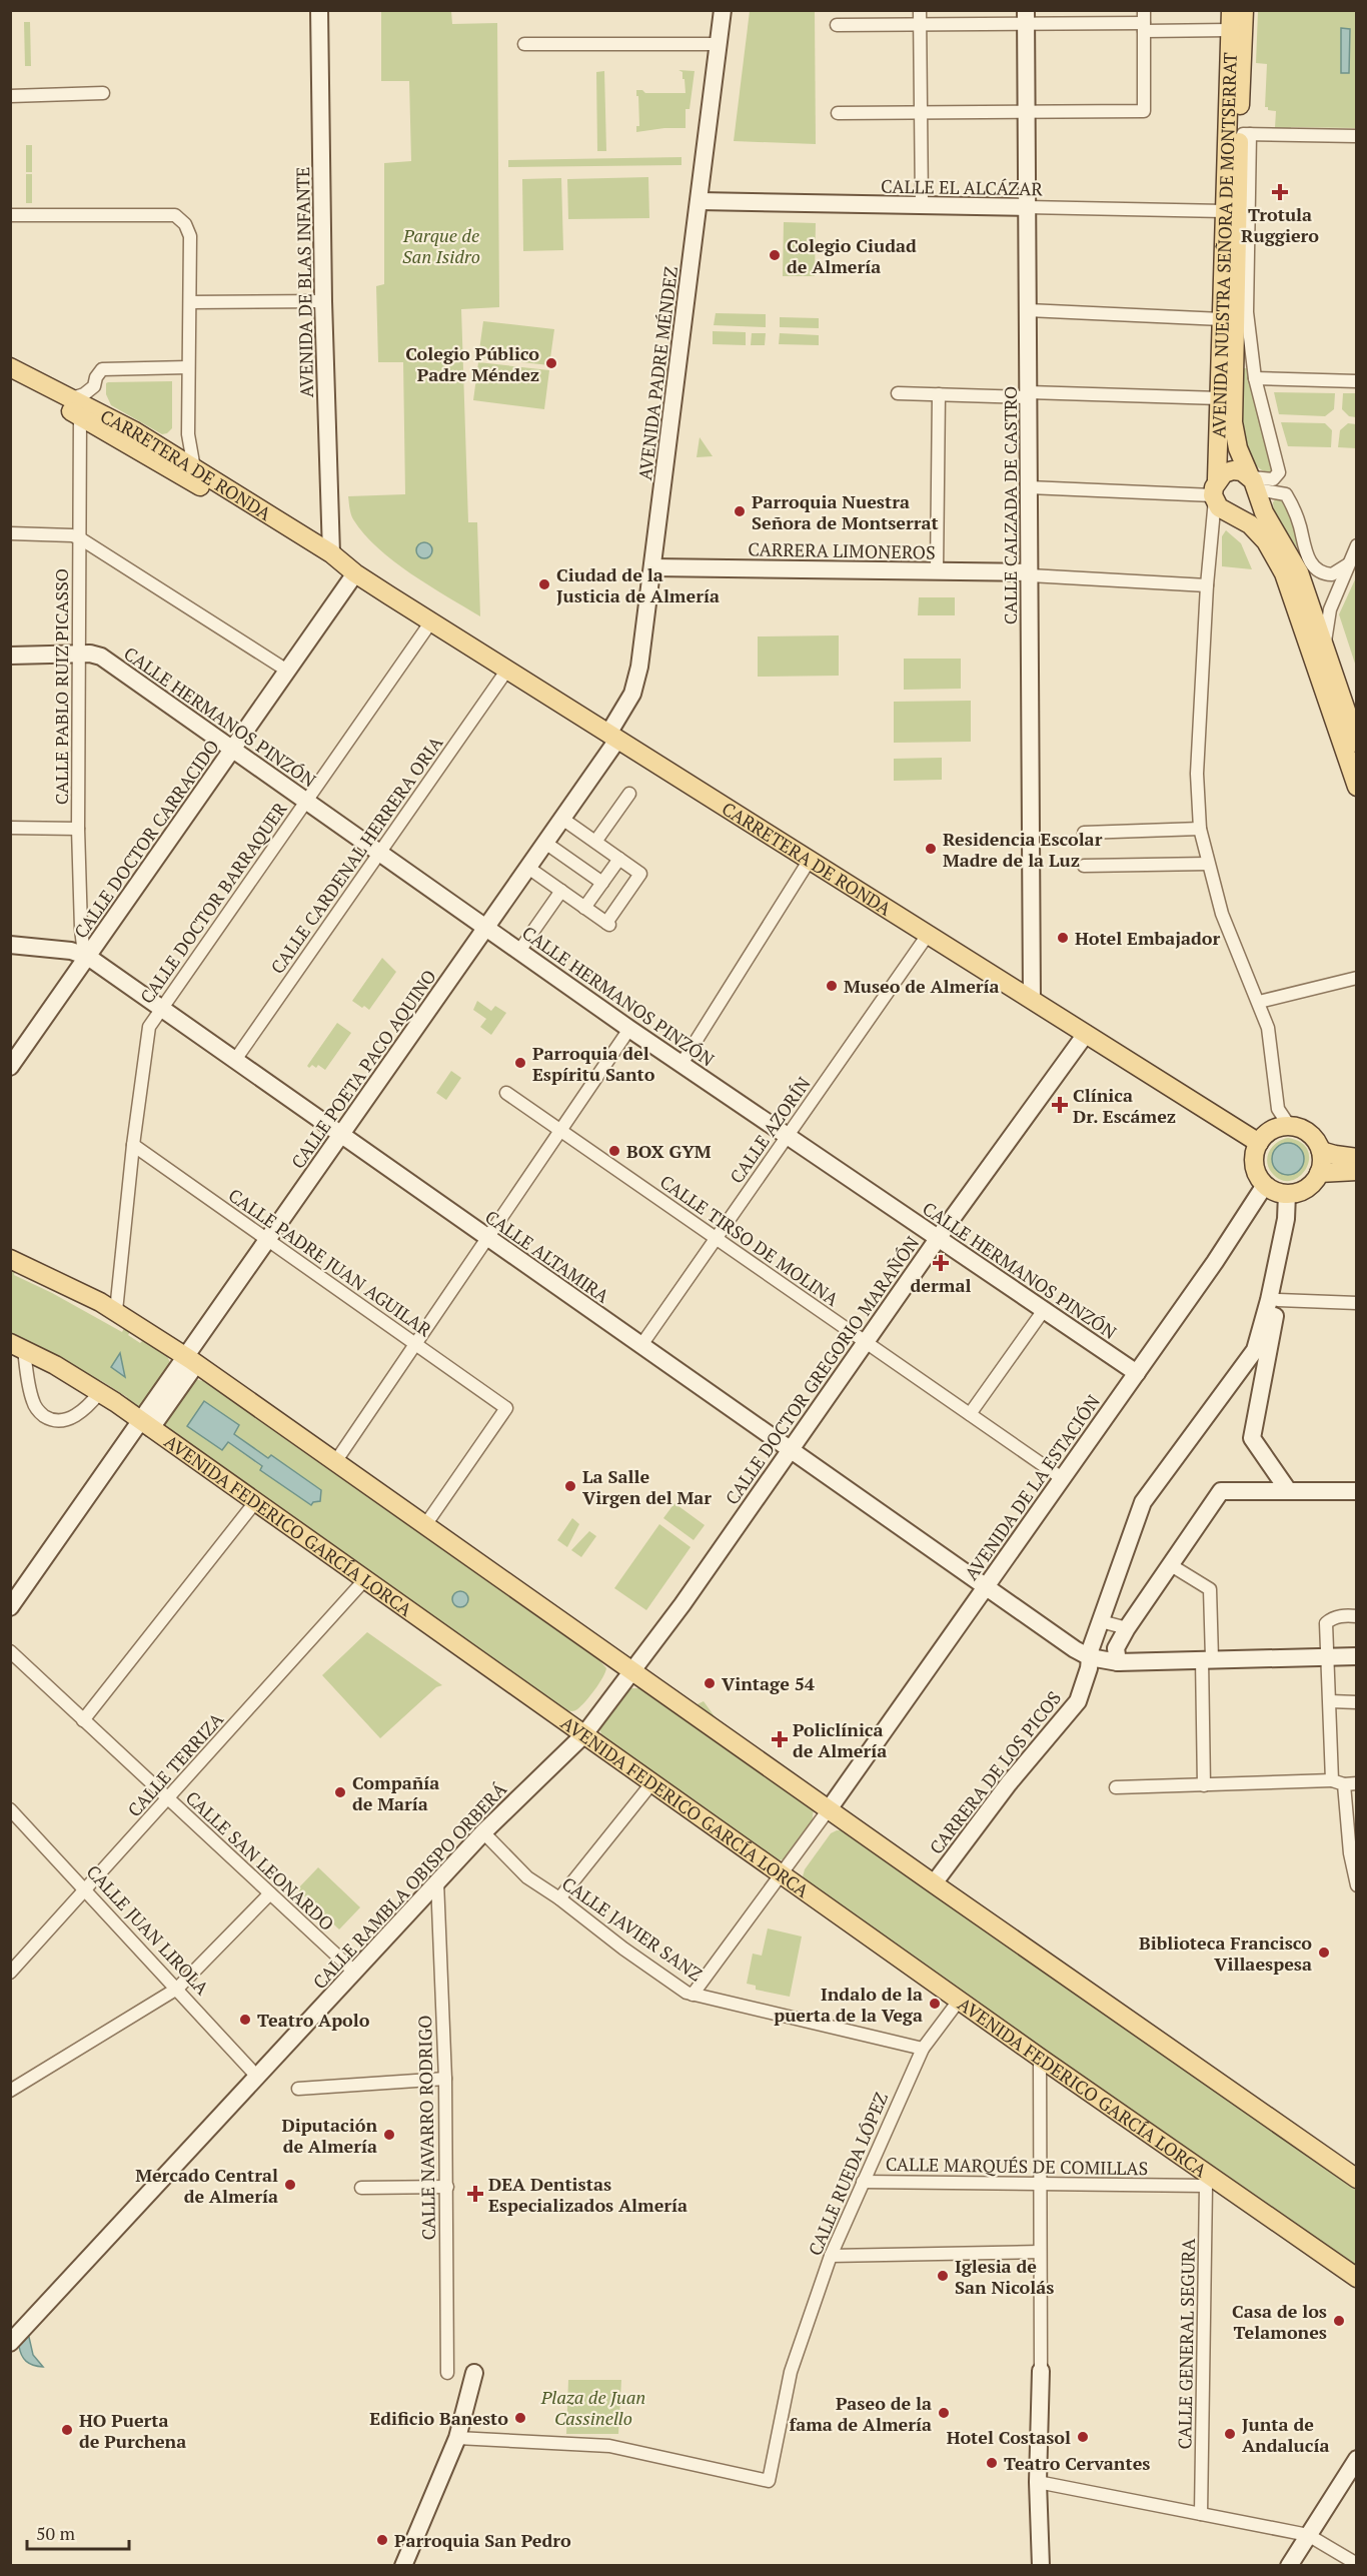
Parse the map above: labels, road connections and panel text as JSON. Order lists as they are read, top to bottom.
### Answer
{
  "streets": {
    "main road": ["AVENIDA NUESTRA SEÑORA DE MONTSERRAT", "CARRETERA DE RONDA", "AVENIDA FEDERICO GARCÍA LORCA"],
    "street": [
      "CALLE EL ALCÁZAR",
      "AVENIDA DE BLAS INFANTE",
      "AVENIDA PADRE MÉNDEZ",
      "CALLE CALZADA DE CASTRO",
      "CARRERA LIMONEROS",
      "CALLE PABLO RUIZ PICASSO",
      "CALLE HERMANOS PINZÓN",
      "CALLE DOCTOR CARRACIDO",
      "CALLE CARDENAL HERRERA ORIA",
      "CALLE DOCTOR BARRAQUER",
      "CALLE POETA PACO AQUINO",
      "CALLE AZORÍN",
      "CALLE TIRSO DE MOLINA",
      "CALLE ALTAMIRA",
      "CALLE PADRE JUAN AGUILAR",
      "CALLE DOCTOR GREGORIO MARAÑÓN",
      "AVENIDA DE LA ESTACIÓN",
      "CALLE TERRIZA",
      "CARRERA DE LOS PICOS",
      "CALLE SAN LEONARDO",
      "CALLE RAMBLA OBISPO ORBERÁ",
      "CALLE JAVIER SANZ",
      "CALLE JUAN LIROLA",
      "CALLE NAVARRO RODRIGO",
      "CALLE MARQUÉS DE COMILLAS",
      "CALLE RUEDA LÓPEZ",
      "CALLE GENERAL SEGURA"
    ]
  },
  "crossings": [
    ["CALLE EL ALCÁZAR", "AVENIDA NUESTRA SEÑORA DE MONTSERRAT"],
    ["CALLE EL ALCÁZAR", "AVENIDA PADRE MÉNDEZ"],
    ["CALLE EL ALCÁZAR", "CALLE CALZADA DE CASTRO"],
    ["AVENIDA DE BLAS INFANTE", "CARRETERA DE RONDA"],
    ["AVENIDA PADRE MÉNDEZ", "CARRETERA DE RONDA"],
    ["AVENIDA PADRE MÉNDEZ", "CARRERA LIMONEROS"],
    ["AVENIDA PADRE MÉNDEZ", "CALLE POETA PACO AQUINO"],
    ["CARRETERA DE RONDA", "CALLE CALZADA DE CASTRO"],
    ["CARRETERA DE RONDA", "CALLE PABLO RUIZ PICASSO"],
    ["CARRETERA DE RONDA", "CALLE DOCTOR CARRACIDO"],
    ["CARRETERA DE RONDA", "CALLE CARDENAL HERRERA ORIA"],
    ["CARRETERA DE RONDA", "CALLE DOCTOR BARRAQUER"],
    ["CARRETERA DE RONDA", "CALLE POETA PACO AQUINO"],
    ["CARRETERA DE RONDA", "CALLE AZORÍN"],
    ["CARRETERA DE RONDA", "CALLE DOCTOR GREGORIO MARAÑÓN"],
    ["CARRETERA DE RONDA", "AVENIDA DE LA ESTACIÓN"],
    ["CARRETERA DE RONDA", "CARRERA DE LOS PICOS"],
    ["CALLE CALZADA DE CASTRO", "CARRERA LIMONEROS"],
    ["CALLE PABLO RUIZ PICASSO", "CALLE HERMANOS PINZÓN"],
    ["CALLE PABLO RUIZ PICASSO", "CALLE DOCTOR CARRACIDO"],
    ["CALLE PABLO RUIZ PICASSO", "CALLE ALTAMIRA"],
    ["CALLE HERMANOS PINZÓN", "CALLE DOCTOR CARRACIDO"],
    ["CALLE HERMANOS PINZÓN", "CALLE CARDENAL HERRERA ORIA"],
    ["CALLE HERMANOS PINZÓN", "CALLE DOCTOR BARRAQUER"],
    ["CALLE HERMANOS PINZÓN", "CALLE POETA PACO AQUINO"],
    ["CALLE HERMANOS PINZÓN", "CALLE AZORÍN"],
    ["CALLE HERMANOS PINZÓN", "CALLE DOCTOR GREGORIO MARAÑÓN"],
    ["CALLE HERMANOS PINZÓN", "AVENIDA DE LA ESTACIÓN"],
    ["CALLE DOCTOR CARRACIDO", "CALLE ALTAMIRA"],
    ["CALLE CARDENAL HERRERA ORIA", "CALLE ALTAMIRA"],
    ["CALLE DOCTOR BARRAQUER", "CALLE ALTAMIRA"],
    ["CALLE DOCTOR BARRAQUER", "CALLE PADRE JUAN AGUILAR"],
    ["CALLE POETA PACO AQUINO", "CALLE ALTAMIRA"],
    ["CALLE POETA PACO AQUINO", "CALLE PADRE JUAN AGUILAR"],
    ["CALLE POETA PACO AQUINO", "AVENIDA FEDERICO GARCÍA LORCA"],
    ["CALLE AZORÍN", "CALLE TIRSO DE MOLINA"],
    ["CALLE AZORÍN", "CALLE ALTAMIRA"],
    ["CALLE TIRSO DE MOLINA", "CALLE DOCTOR GREGORIO MARAÑÓN"],
    ["CALLE TIRSO DE MOLINA", "AVENIDA DE LA ESTACIÓN"],
    ["CALLE ALTAMIRA", "CALLE DOCTOR GREGORIO MARAÑÓN"],
    ["CALLE ALTAMIRA", "AVENIDA DE LA ESTACIÓN"],
    ["CALLE ALTAMIRA", "CARRERA DE LOS PICOS"],
    ["CALLE DOCTOR GREGORIO MARAÑÓN", "CALLE RAMBLA OBISPO ORBERÁ"],
    ["AVENIDA DE LA ESTACIÓN", "CARRERA DE LOS PICOS"],
    ["AVENIDA FEDERICO GARCÍA LORCA", "CALLE TERRIZA"],
    ["AVENIDA FEDERICO GARCÍA LORCA", "CALLE RAMBLA OBISPO ORBERÁ"],
    ["AVENIDA FEDERICO GARCÍA LORCA", "CALLE MARQUÉS DE COMILLAS"],
    ["AVENIDA FEDERICO GARCÍA LORCA", "CALLE RUEDA LÓPEZ"],
    ["AVENIDA FEDERICO GARCÍA LORCA", "CALLE GENERAL SEGURA"],
    ["CALLE TERRIZA", "CALLE SAN LEONARDO"],
    ["CALLE TERRIZA", "CALLE JUAN LIROLA"],
    ["CALLE SAN LEONARDO", "CALLE RAMBLA OBISPO ORBERÁ"],
    ["CALLE RAMBLA OBISPO ORBERÁ", "CALLE JAVIER SANZ"],
    ["CALLE RAMBLA OBISPO ORBERÁ", "CALLE JUAN LIROLA"],
    ["CALLE RAMBLA OBISPO ORBERÁ", "CALLE NAVARRO RODRIGO"],
    ["CALLE JAVIER SANZ", "CALLE RUEDA LÓPEZ"],
    ["CALLE MARQUÉS DE COMILLAS", "CALLE RUEDA LÓPEZ"],
    ["CALLE MARQUÉS DE COMILLAS", "CALLE GENERAL SEGURA"]
  ],
  "parks": ["Parque de San Isidro", "Plaza de Juan Cassinello"],
  "places": {
    "health": [
      "Trotula Ruggiero",
      "Clínica Dr. Escámez",
      "dermal",
      "Policlínica de Almería",
      "DEA Dentistas Especializados Almería"
    ],
    "other": [
      "Colegio Ciudad de Almería",
      "Colegio Público Padre Méndez",
      "Parroquia Nuestra Señora de Montserrat",
      "Ciudad de la Justicia de Almería",
      "Residencia Escolar Madre de la Luz",
      "Hotel Embajador",
      "Museo de Almería",
      "Parroquia del Espíritu Santo",
      "BOX GYM",
      "La Salle Virgen del Mar",
      "Vintage 54",
      "Compañía de María",
      "Biblioteca Francisco Villaespesa",
      "Indalo de la puerta de la Vega",
      "Teatro Apolo",
      "Diputación de Almería",
      "Mercado Central de Almería",
      "Iglesia de San Nicolás",
      "Casa de los Telamones",
      "Paseo de la fama de Almería",
      "Edificio Banesto",
      "HO Puerta de Purchena",
      "Junta de Andalucía",
      "Hotel Costasol",
      "Teatro Cervantes",
      "Parroquia San Pedro"
    ]
  },
  "scale_bar": "50 m"
}
